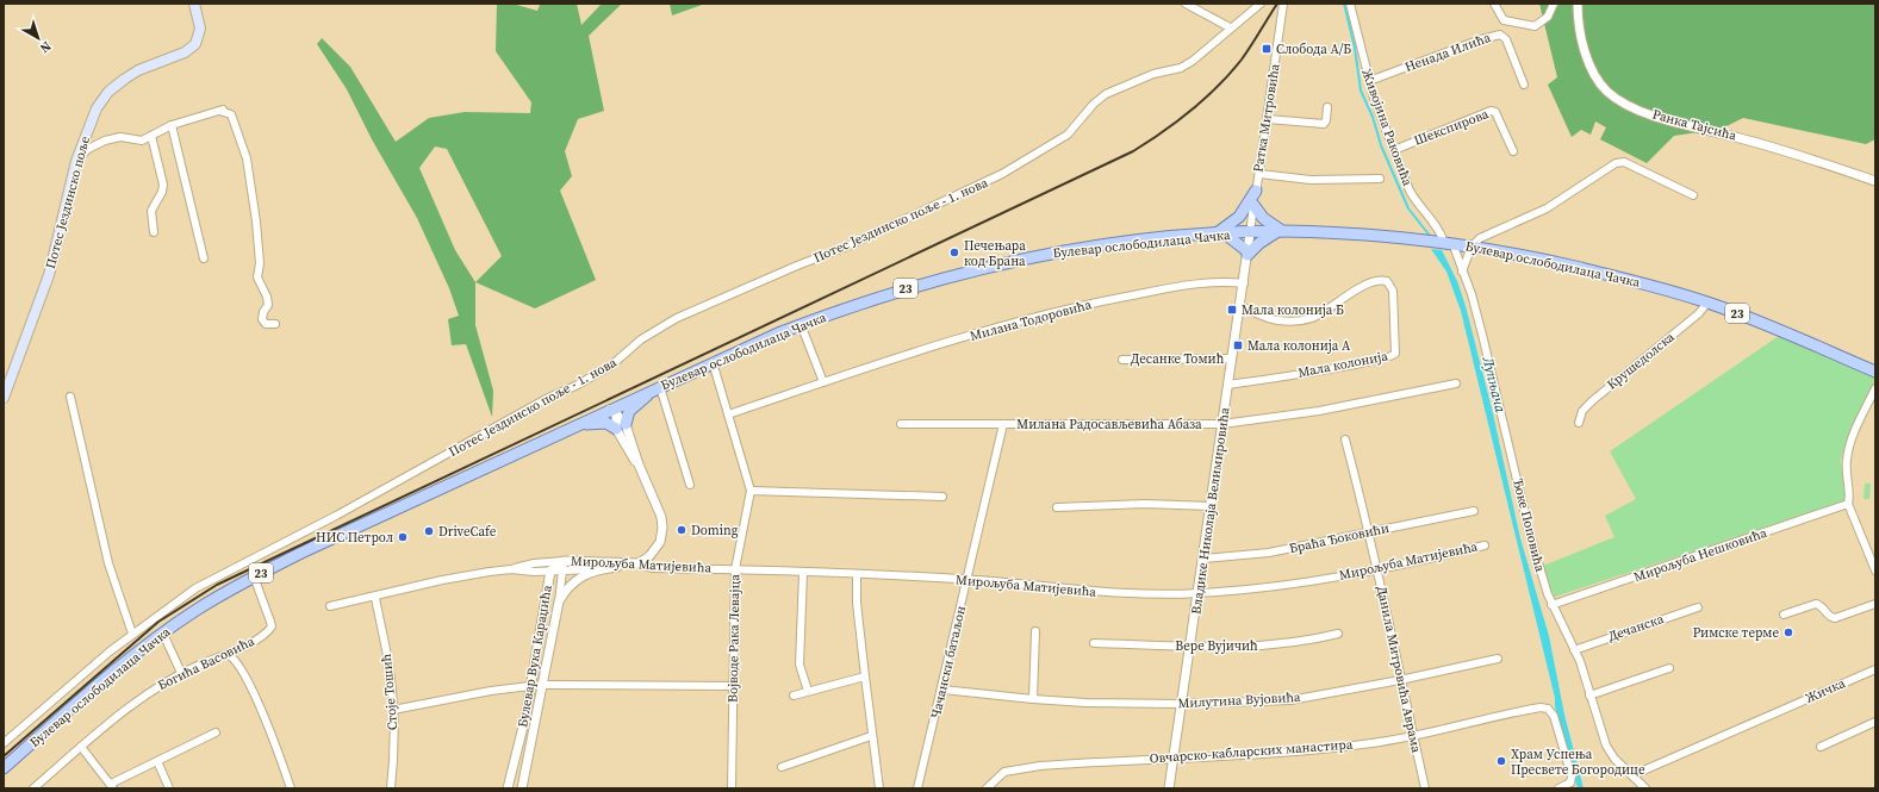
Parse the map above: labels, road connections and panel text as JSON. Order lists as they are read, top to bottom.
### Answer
{
  "streets": {
    "main road": ["Потес Јездинско поље", "Булевар ослободилаца Чачка", "23"],
    "street": [
      "Ненада Илића",
      "Ратка Митровића",
      "Ранка Тајсића",
      "Живојина Раковића",
      "Шекспирова",
      "Потес Јездинско поље - 1. нова",
      "Милана Тодоровића",
      "Десанке Томић",
      "Крушедолска",
      "Мала колонија",
      "Милана Радосављевића Абаза",
      "Владике Николаја Велимировића",
      "Ђоке Поповића",
      "Браћа Ђоковићи",
      "Мирољуба Нешковића",
      "Мирољуба Матијевића",
      "Дечанска",
      "Војводе Рака Левајца",
      "Вере Вујичић",
      "Булевар Вука Караџића",
      "Чачански батаљон",
      "Богића Васовића",
      "Данила Митровића Аврама",
      "Жичка",
      "Стоје Тошић",
      "Милутина Вујовића",
      "Овчарско-кабларских манастира"
    ]
  },
  "crossings": [
    ["Ненада Илића", "Живојина Раковића"],
    ["Ратка Митровића", "Булевар ослободилаца Чачка"],
    ["Ратка Митровића", "Владике Николаја Велимировића"],
    ["Живојина Раковића", "Шекспирова"],
    ["Живојина Раковића", "Булевар ослободилаца Чачка"],
    ["Живојина Раковића", "Ђоке Поповића"],
    ["Булевар ослободилаца Чачка", "Крушедолска"],
    ["Булевар ослободилаца Чачка", "Владике Николаја Велимировића"],
    ["Булевар ослободилаца Чачка", "Ђоке Поповића"],
    ["Булевар ослободилаца Чачка", "Војводе Рака Левајца"],
    ["Булевар ослободилаца Чачка", "Богића Васовића"],
    ["Милана Тодоровића", "Владике Николаја Велимировића"],
    ["Милана Тодоровића", "Војводе Рака Левајца"],
    ["Десанке Томић", "Владике Николаја Велимировића"],
    ["Мала колонија", "Владике Николаја Велимировића"],
    ["Милана Радосављевића Абаза", "Владике Николаја Велимировића"],
    ["Милана Радосављевића Абаза", "Чачански батаљон"],
    ["Владике Николаја Велимировића", "Браћа Ђоковићи"],
    ["Владике Николаја Велимировића", "Мирољуба Матијевића"],
    ["Владике Николаја Велимировића", "Вере Вујичић"],
    ["Владике Николаја Велимировића", "Милутина Вујовића"],
    ["Владике Николаја Велимировића", "Овчарско-кабларских манастира"],
    ["Ђоке Поповића", "Мирољуба Нешковића"],
    ["Ђоке Поповића", "Дечанска"],
    ["Ђоке Поповића", "Жичка"],
    ["Браћа Ђоковићи", "Данила Митровића Аврама"],
    ["Мирољуба Матијевића", "Војводе Рака Левајца"],
    ["Мирољуба Матијевића", "Булевар Вука Караџића"],
    ["Мирољуба Матијевића", "Чачански батаљон"],
    ["Мирољуба Матијевића", "Данила Митровића Аврама"],
    ["Чачански батаљон", "Милутина Вујовића"],
    ["Данила Митровића Аврама", "Милутина Вујовића"],
    ["Данила Митровића Аврама", "Овчарско-кабларских манастира"]
  ],
  "water": ["Лупњача"],
  "places": {
    "transit": ["Слобода А/Б", "Мала колонија Б", "Мала колонија А"],
    "other": [
      "Печењара код Брана",
      "Doming",
      "DriveCafe",
      "НИС Петрол",
      "Римске терме",
      "Храм Успења Пресвете Богородице"
    ]
  },
  "north": "bottom right"
}
